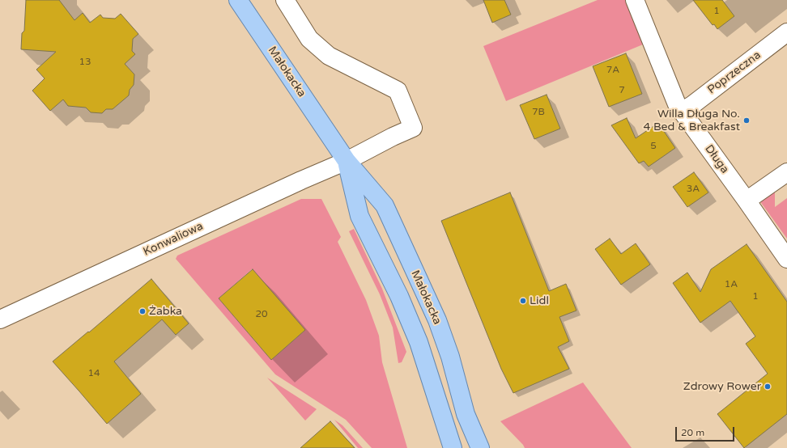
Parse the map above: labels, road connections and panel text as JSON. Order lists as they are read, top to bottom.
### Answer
{
  "streets": {
    "main road": ["Małokacka"],
    "street": ["Poprzeczna", "Długa", "Konwaliowa"]
  },
  "crossings": [
    ["Małokacka", "Konwaliowa"],
    ["Poprzeczna", "Długa"]
  ],
  "places": [
    "Willa Długa No. 4 Bed & Breakfast",
    "Lidl",
    "Żabka",
    "Zdrowy Rower"
  ],
  "house_numbers": [
    "1",
    "13",
    "7A",
    "7",
    "7B",
    "5",
    "3A",
    "1A",
    "1",
    "20",
    "14"
  ],
  "scale_bar": "20 m"
}
